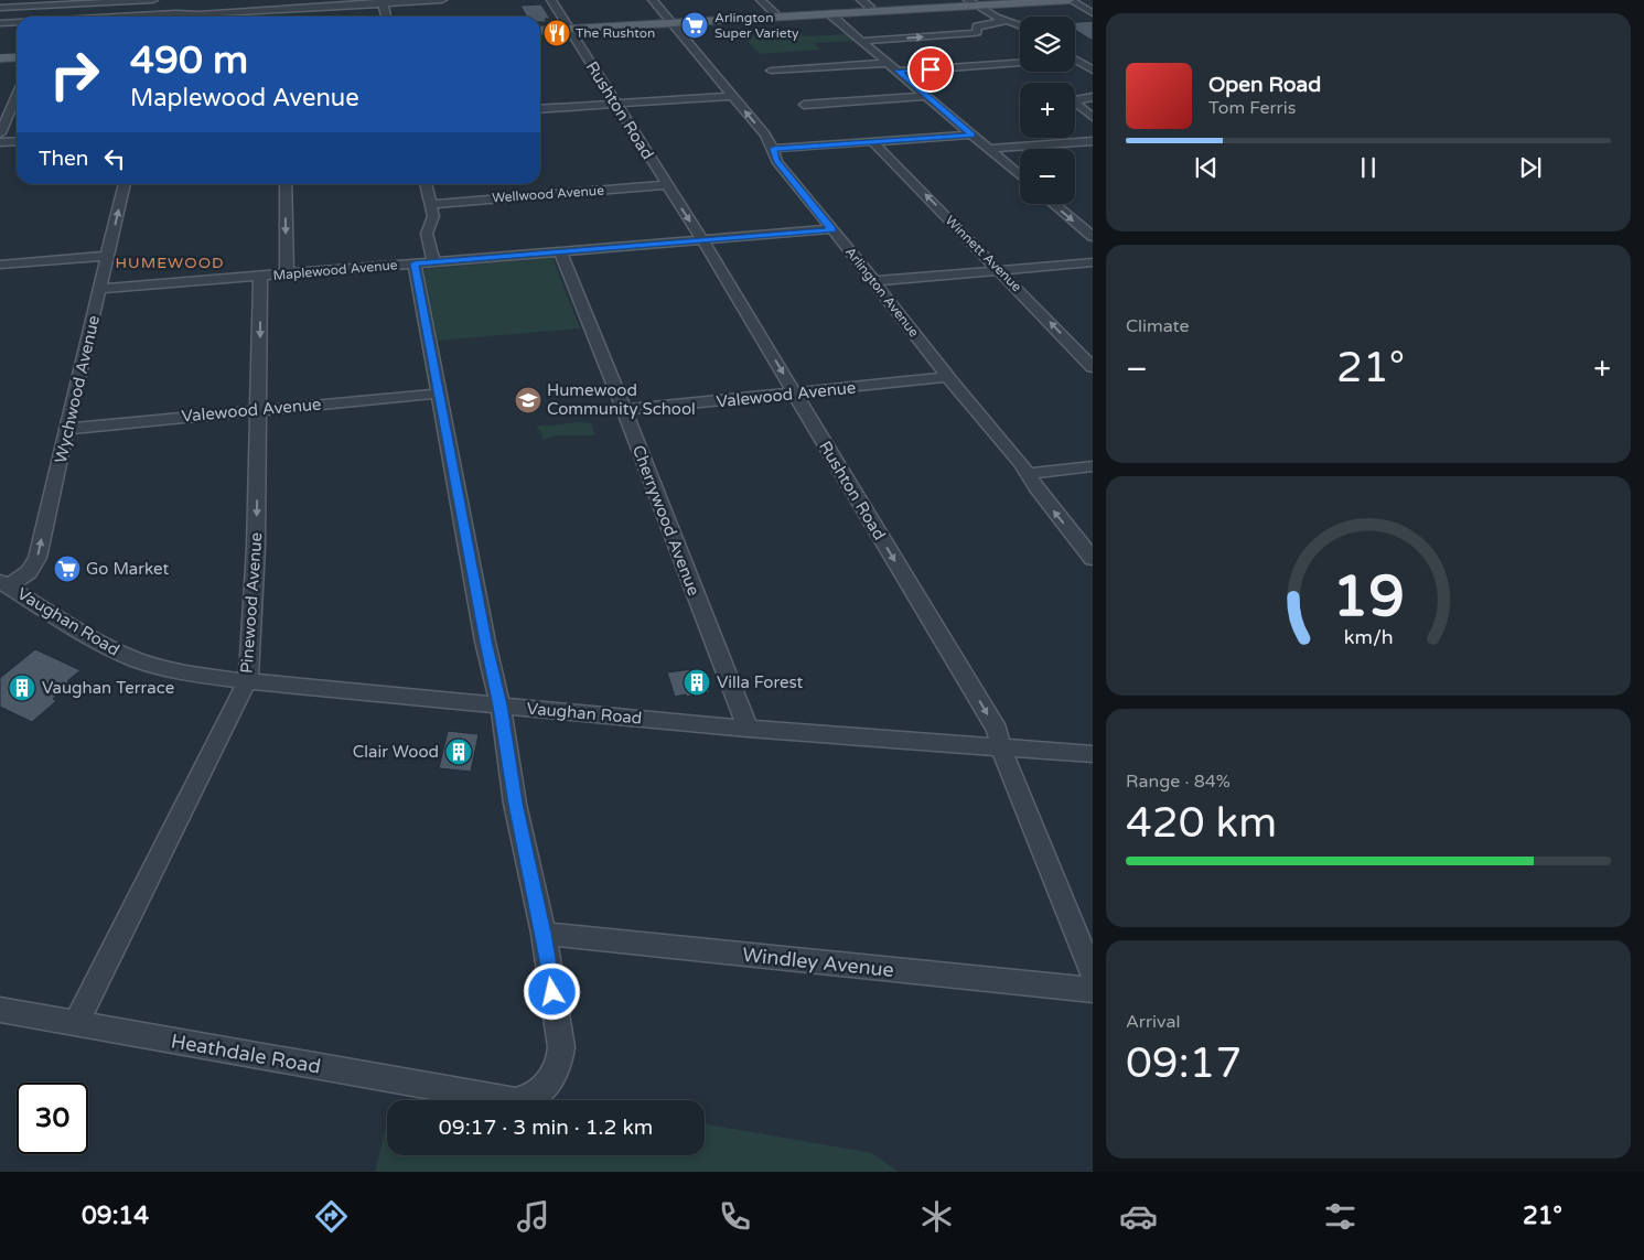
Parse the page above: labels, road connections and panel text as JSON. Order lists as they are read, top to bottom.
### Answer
{
  "streets": {
    "street": [
      "Rushton Road",
      "Wellwood Avenue",
      "Winnett Avenue",
      "Maplewood Avenue",
      "Arlington Avenue",
      "Wychwood Avenue",
      "Valewood Avenue",
      "Cherrywood Avenue",
      "Pinewood Avenue",
      "Vaughan Road",
      "Windley Avenue",
      "Heathdale Road"
    ]
  },
  "crossings": [
    ["Rushton Road", "Wellwood Avenue"],
    ["Rushton Road", "Maplewood Avenue"],
    ["Rushton Road", "Valewood Avenue"],
    ["Rushton Road", "Vaughan Road"],
    ["Maplewood Avenue", "Arlington Avenue"],
    ["Maplewood Avenue", "Wychwood Avenue"],
    ["Maplewood Avenue", "Cherrywood Avenue"],
    ["Maplewood Avenue", "Pinewood Avenue"],
    ["Arlington Avenue", "Valewood Avenue"],
    ["Wychwood Avenue", "Valewood Avenue"],
    ["Wychwood Avenue", "Vaughan Road"],
    ["Valewood Avenue", "Cherrywood Avenue"],
    ["Valewood Avenue", "Pinewood Avenue"],
    ["Cherrywood Avenue", "Vaughan Road"],
    ["Pinewood Avenue", "Vaughan Road"],
    ["Pinewood Avenue", "Heathdale Road"],
    ["Windley Avenue", "Heathdale Road"]
  ],
  "one_way": ["Rushton Road", "Wychwood Avenue", "Pinewood Avenue"],
  "districts": ["HUMEWOOD"],
  "places": {
    "supermarket": ["Arlington Super Variety", "Go Market"],
    "restaurant": ["The Rushton"],
    "school or university": ["Humewood Community School"],
    "building": ["Villa Forest", "Vaughan Terrace", "Clair Wood"]
  },
  "page": {
    "map_buttons": ["+", "−"],
    "turn": ["490 m", "Maplewood Avenue"],
    "song": ["Open Road", "Tom Ferris"],
    "then": "Then",
    "tile": [
      "Climate",
      ["Range · 84%", "420 km"],
      ["Arrival", "09:17"]
    ],
    "heat": ["−", "21°", "+"],
    "limit": "30",
    "trip": "09:17 · 3 min · 1.2 km",
    "tabs": ["09:14", "21°"],
    "gauge": ["19", "km/h"]
  }
}
